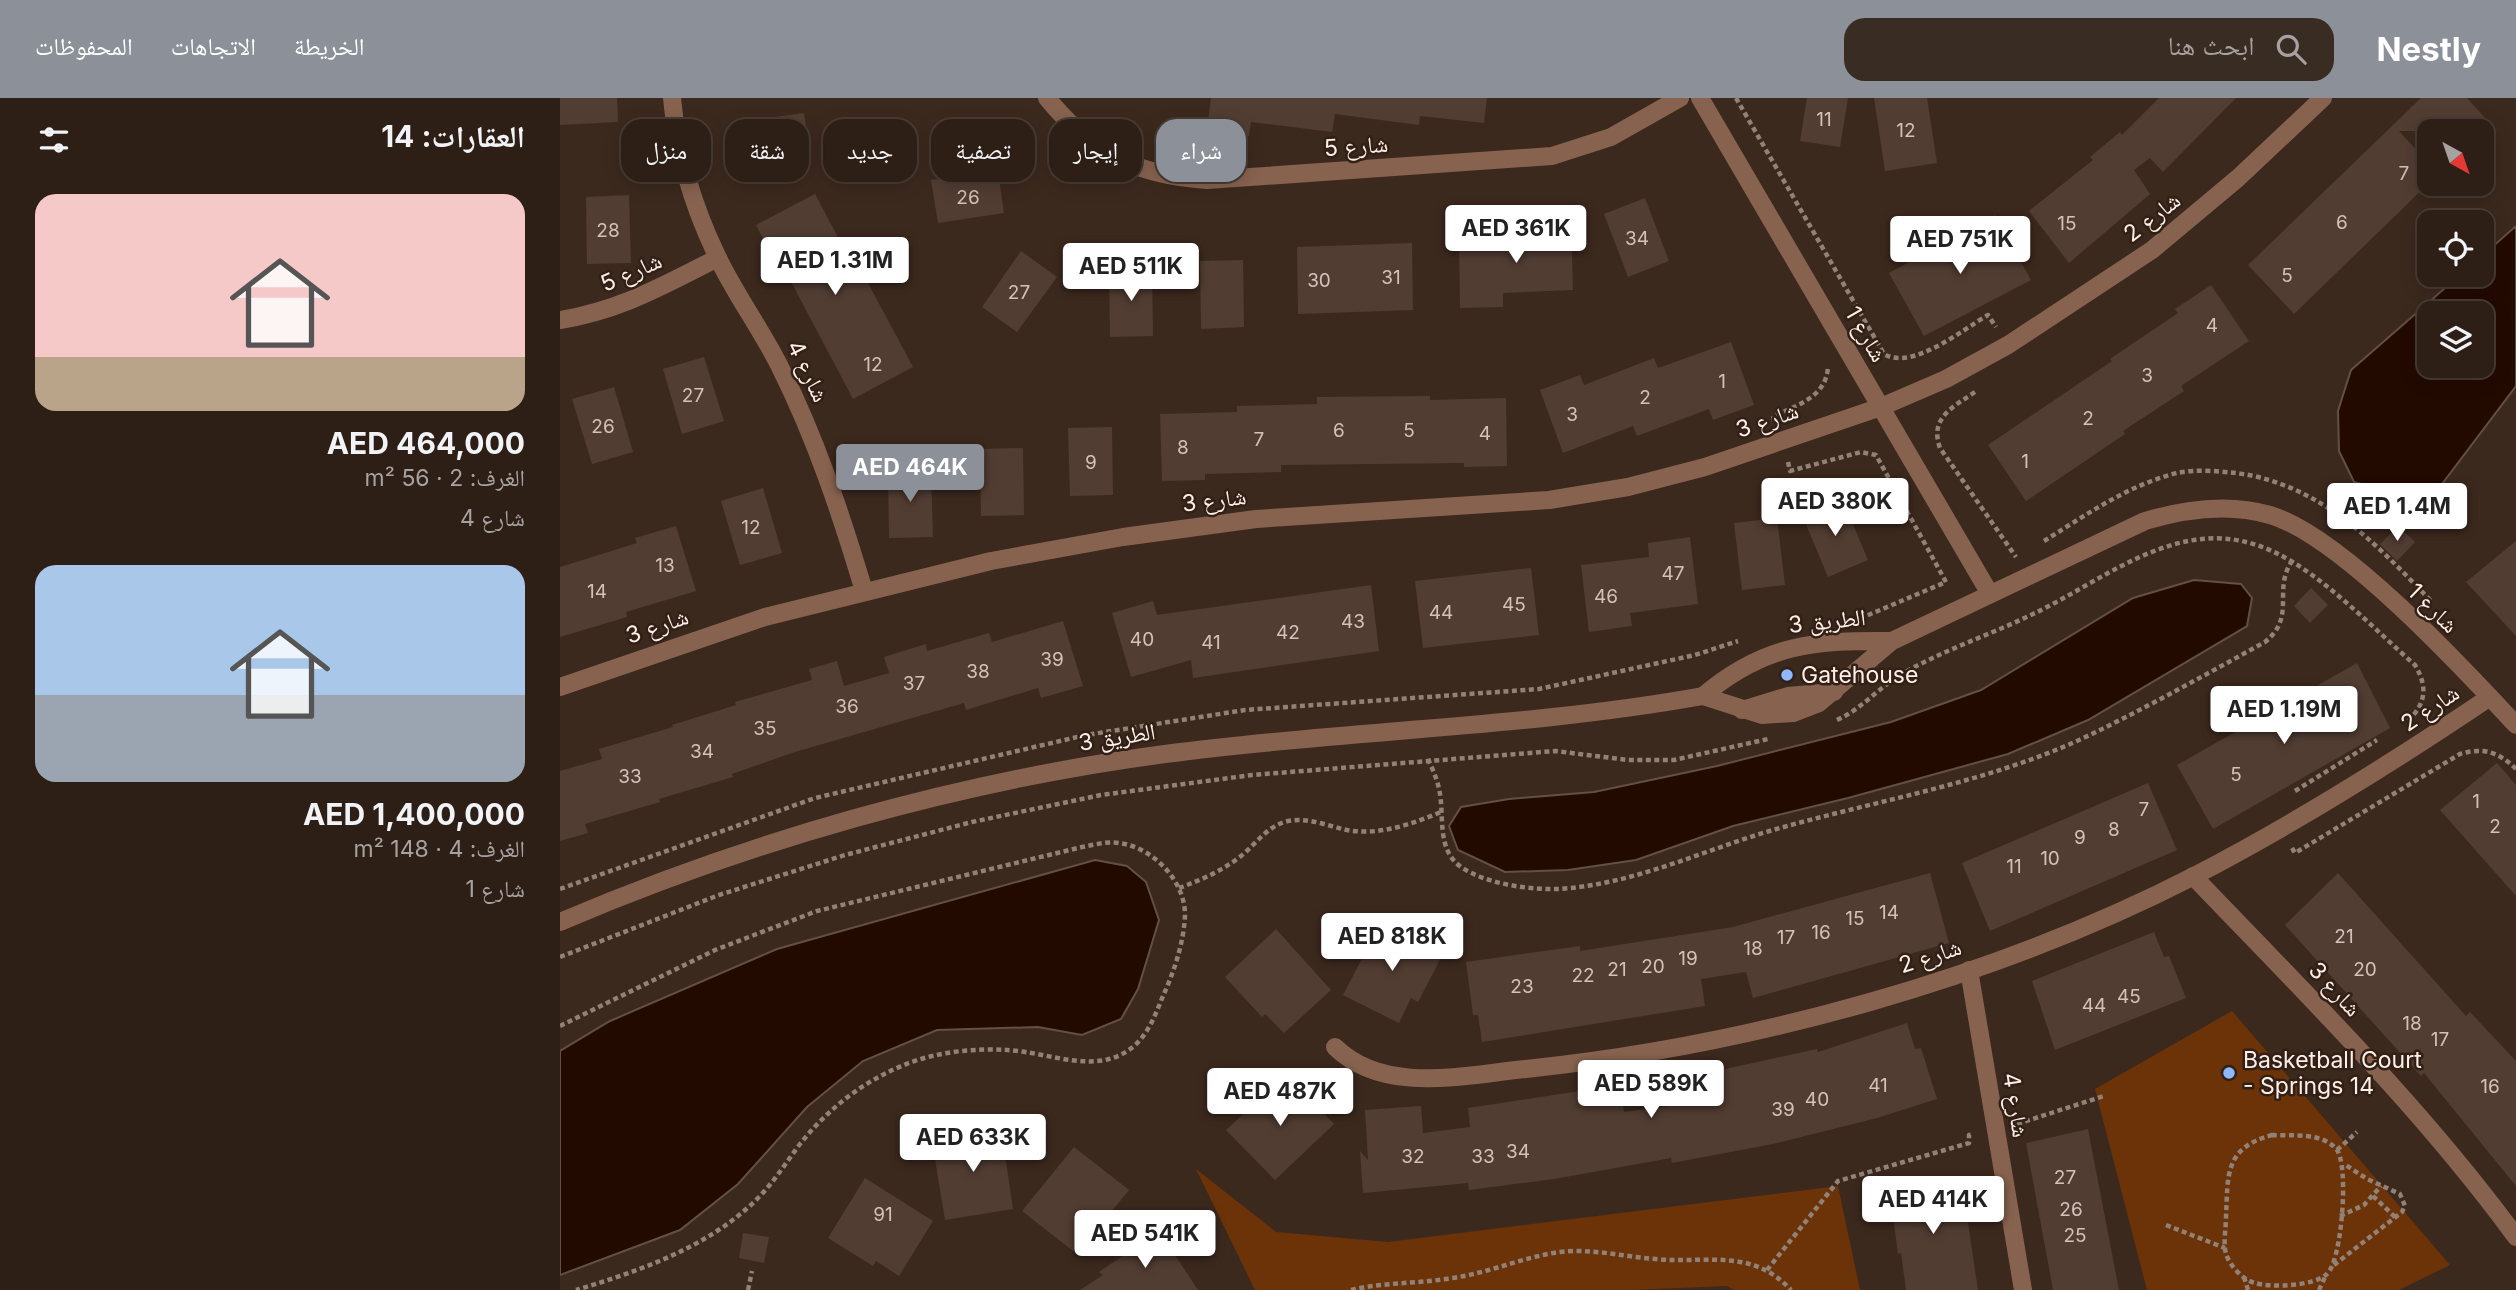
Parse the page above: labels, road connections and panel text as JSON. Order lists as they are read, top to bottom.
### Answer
{
  "streets": {
    "street": [
      "شارع 5",
      "شارع 2",
      "شارع 1",
      "شارع 4",
      "شارع 3",
      "3 الطريق"
    ]
  },
  "crossings": [
    ["شارع 5", "شارع 4"],
    ["شارع 2", "شارع 1"],
    ["شارع 2", "شارع 4"],
    ["شارع 2", "شارع 3"],
    ["شارع 1", "شارع 3"],
    ["شارع 4", "شارع 3"]
  ],
  "places": ["Gatehouse", "Basketball Court - Springs 14"],
  "house_numbers": [
    "11",
    "12",
    "7",
    "26",
    "6",
    "15",
    "28",
    "34",
    "5",
    "31",
    "30",
    "27",
    "4",
    "12",
    "3",
    "1",
    "27",
    "2",
    "3",
    "2",
    "26",
    "6",
    "5",
    "4",
    "7",
    "8",
    "1",
    "9",
    "12",
    "13",
    "47",
    "14",
    "46",
    "45",
    "44",
    "43",
    "42",
    "40",
    "41",
    "39",
    "38",
    "37",
    "36",
    "35",
    "34",
    "5",
    "33",
    "1",
    "7",
    "2",
    "8",
    "9",
    "10",
    "11",
    "14",
    "15",
    "16",
    "21",
    "17",
    "18",
    "19",
    "20",
    "21",
    "20",
    "22",
    "23",
    "45",
    "44",
    "18",
    "17",
    "41",
    "16",
    "40",
    "39",
    "34",
    "32",
    "33",
    "27",
    "26",
    "91",
    "25"
  ],
  "north": "bottom right",
  "page": {
    "header": "Nestly",
    "search": "ابحث هنا",
    "nav": ["الخريطة", "الاتجاهات", "المحفوظات"],
    "heading": "العقارات: 14",
    "chip": [
      "شراء",
      "إيجار",
      "تصفية",
      "جديد",
      "شقة",
      "منزل"
    ],
    "list": [
      {
        "name": "AED 464,000",
        "note": "الغرف: 2 · 56 m² · شارع 4"
      },
      {
        "name": "AED 1,400,000",
        "note": "الغرف: 4 · 148 m² · شارع 1"
      }
    ],
    "price": [
      "AED 361K",
      "AED 751K",
      "AED 1.31M",
      "AED 511K",
      "AED 464K",
      "AED 380K",
      "AED 1.4M",
      "AED 1.19M",
      "AED 818K",
      "AED 589K",
      "AED 487K",
      "AED 633K",
      "AED 414K",
      "AED 541K"
    ]
  }
}
